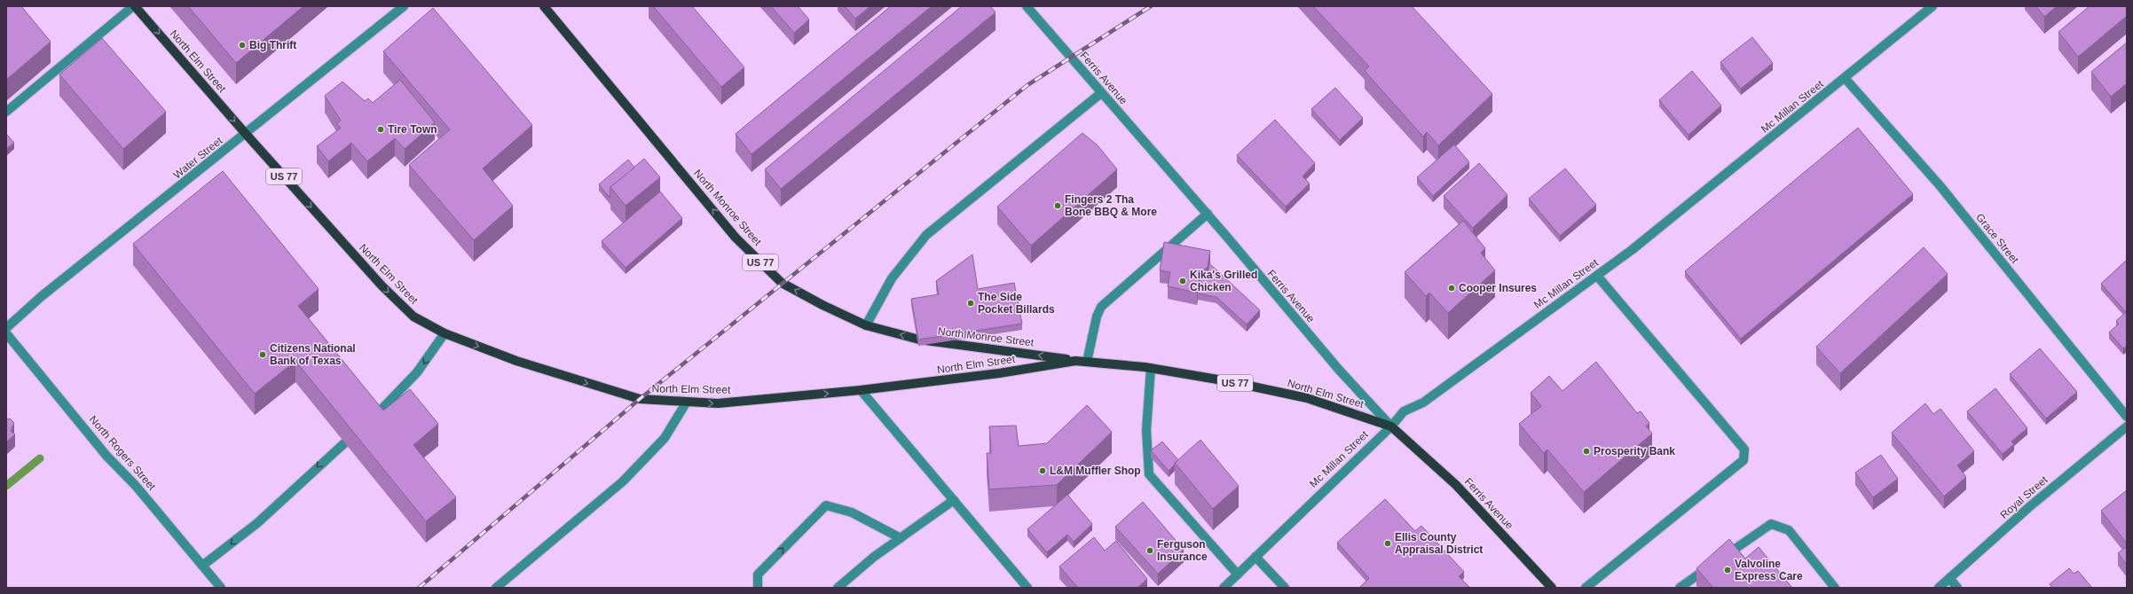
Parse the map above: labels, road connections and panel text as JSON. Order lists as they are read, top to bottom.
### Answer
{
  "streets": {
    "main road": [
      "North Elm Street",
      "Ferris Avenue",
      "US 77",
      "North Monroe Street"
    ],
    "street": [
      "Mc Millan Street",
      "Water Street",
      "Grace Street",
      "North Rogers Street",
      "Royal Street"
    ]
  },
  "crossings": [
    ["North Elm Street", "Ferris Avenue"],
    ["North Elm Street", "Mc Millan Street"],
    ["North Elm Street", "Water Street"],
    ["North Elm Street", "North Monroe Street"],
    ["Ferris Avenue", "Mc Millan Street"],
    ["Mc Millan Street", "Grace Street"]
  ],
  "one_way": ["North Elm Street", "North Monroe Street"],
  "places": [
    "Big Thrift",
    "Tire Town",
    "Fingers 2 Tha Bone BBQ & More",
    "Kika's Grilled Chicken",
    "Cooper Insures",
    "The Side Pocket Billards",
    "Citizens National Bank of Texas",
    "Prosperity Bank",
    "L&M Muffler Shop",
    "Ellis County Appraisal District",
    "Ferguson Insurance",
    "Valvoline Express Care"
  ]
}
